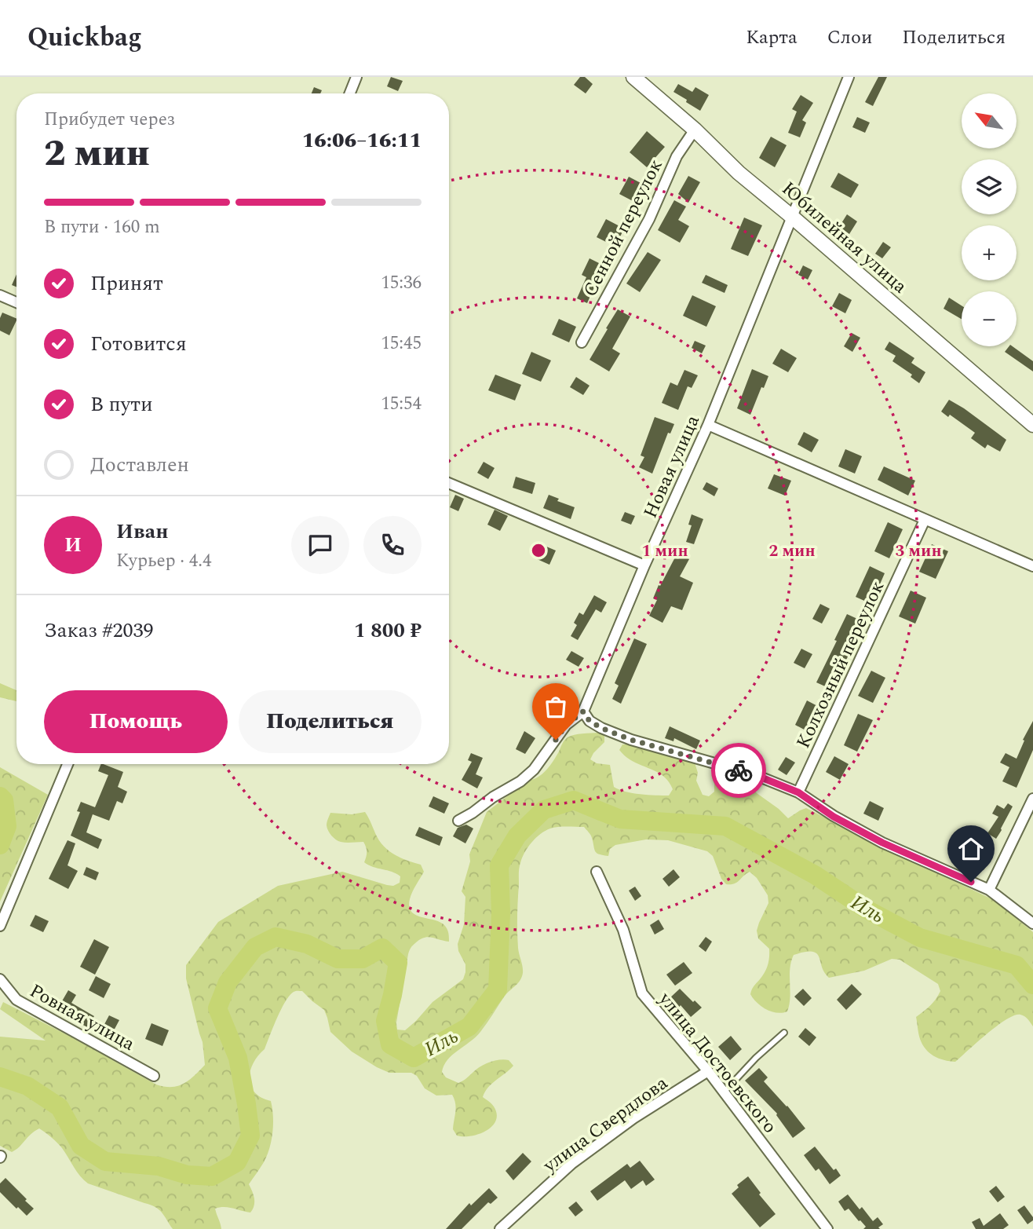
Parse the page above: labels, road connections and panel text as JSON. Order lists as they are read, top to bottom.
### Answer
{
  "streets": {
    "street": [
      "Сенной переулок",
      "Юбилейная улица",
      "Новая улица",
      "Колхозный переулок",
      "Ровная улица",
      "улица Достоевского",
      "улица Свердлова"
    ]
  },
  "crossings": [
    ["Сенной переулок", "Юбилейная улица"],
    ["Юбилейная улица", "Новая улица"],
    ["улица Достоевского", "улица Свердлова"]
  ],
  "water": ["Иль"],
  "north": "top left",
  "page": {
    "header": "Quickbag",
    "nav": ["Карта", "Слои", "Поделиться"],
    "map_buttons": ["+", "−"],
    "heading": ["2 мин", "Прибудет через", "16:06–16:11"],
    "panel": [
      "Иван",
      "Курьер · 4.4",
      "Заказ #2039",
      "1 800 ₽"
    ],
    "bar": "В пути · 160 m",
    "list": [
      ["Принят", "15:36"],
      ["Готовится", "15:45"],
      ["В пути", "15:54"],
      "Доставлен"
    ],
    "round": "И",
    "buttons": ["Помощь", "Поделиться"]
  },
  "rings": ["1 мин", "2 мин", "3 мин"]
}
